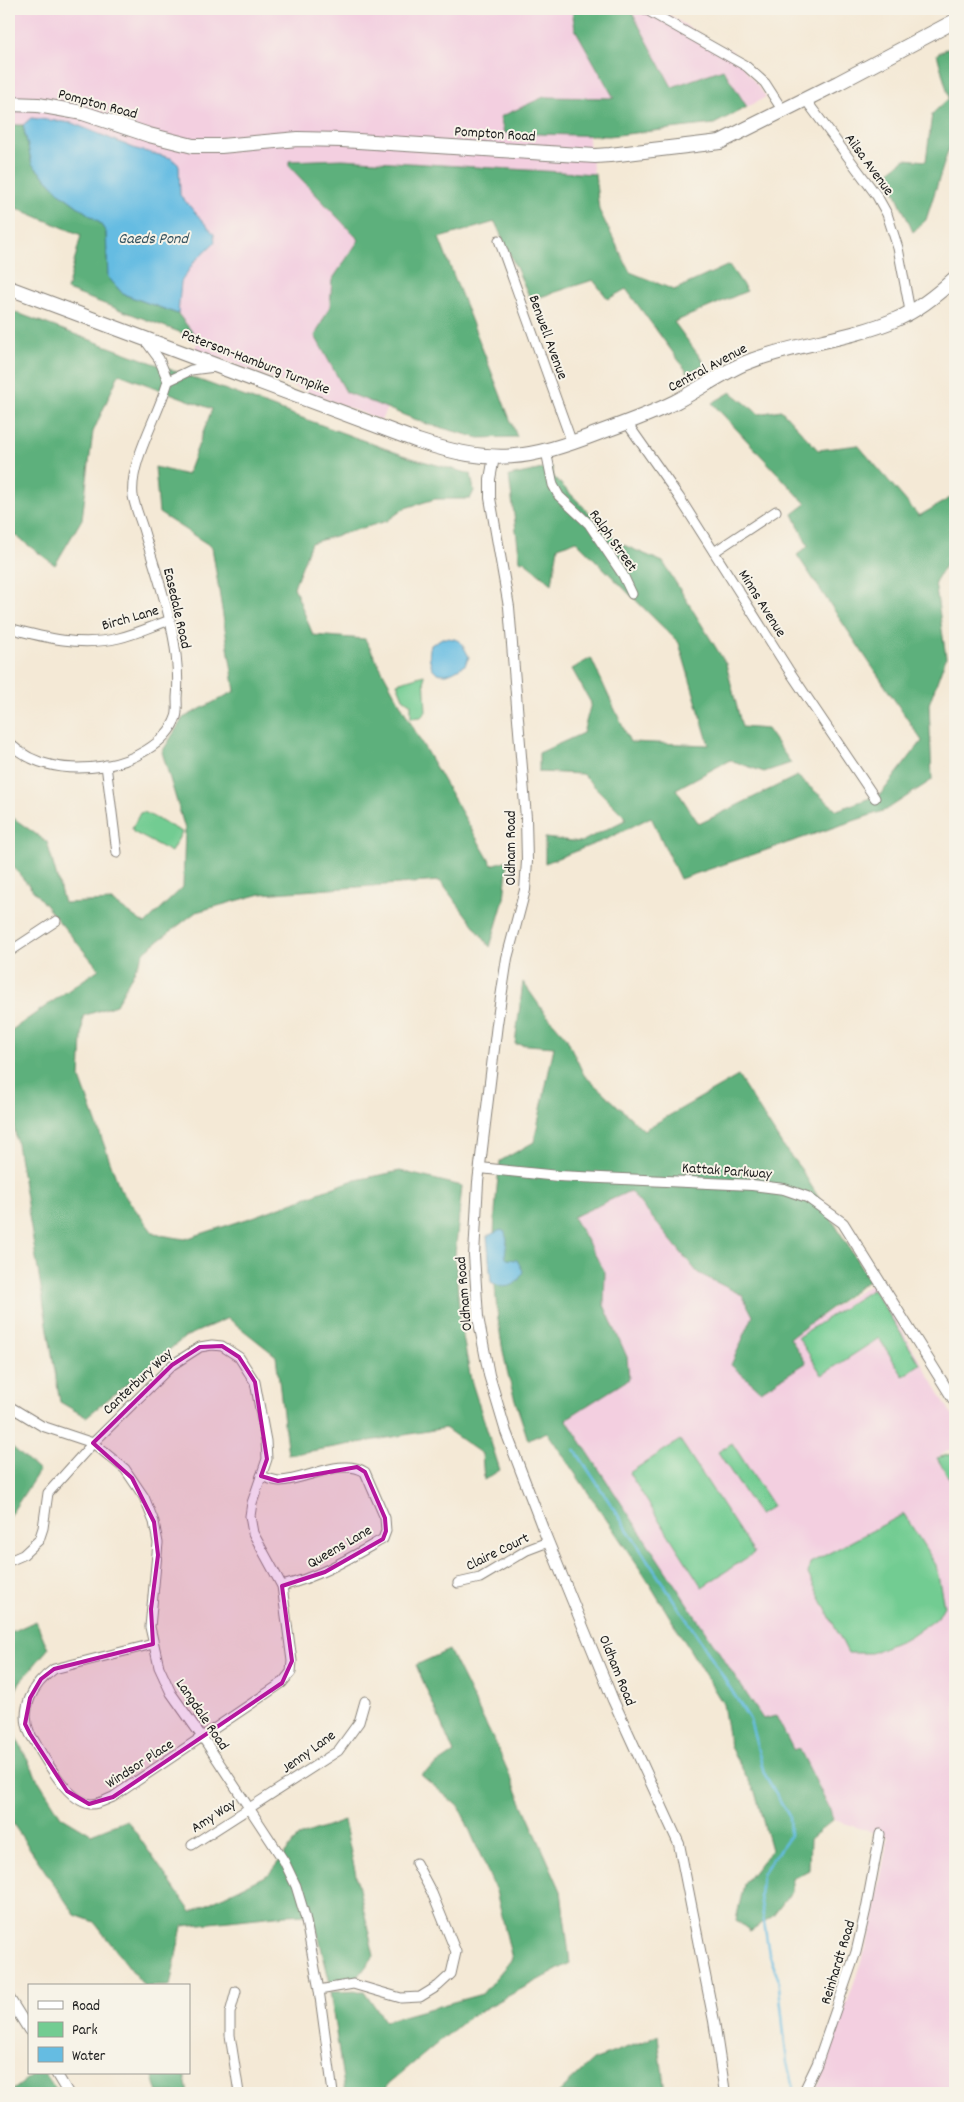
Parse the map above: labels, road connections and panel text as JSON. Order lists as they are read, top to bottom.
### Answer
{
  "streets": {
    "main road": ["Pompton Road", "Paterson-Hamburg Turnpike", "Central Avenue"],
    "street": [
      "Ailsa Avenue",
      "Benwell Avenue",
      "Ralph Street",
      "Minns Avenue",
      "Easedale Road",
      "Birch Lane",
      "Oldham Road",
      "Kattak Parkway",
      "Canterbury Way",
      "Queens Lane",
      "Claire Court",
      "Langdale Road",
      "Jenny Lane",
      "Windsor Place",
      "Amy Way",
      "Reinhardt Road"
    ]
  },
  "crossings": [
    ["Pompton Road", "Ailsa Avenue"],
    ["Ailsa Avenue", "Central Avenue"],
    ["Benwell Avenue", "Central Avenue"],
    ["Paterson-Hamburg Turnpike", "Central Avenue"],
    ["Paterson-Hamburg Turnpike", "Oldham Road"],
    ["Central Avenue", "Ralph Street"],
    ["Central Avenue", "Minns Avenue"],
    ["Central Avenue", "Oldham Road"],
    ["Easedale Road", "Birch Lane"],
    ["Oldham Road", "Kattak Parkway"],
    ["Oldham Road", "Claire Court"],
    ["Canterbury Way", "Queens Lane"],
    ["Canterbury Way", "Langdale Road"],
    ["Canterbury Way", "Windsor Place"],
    ["Langdale Road", "Jenny Lane"],
    ["Langdale Road", "Windsor Place"],
    ["Langdale Road", "Amy Way"],
    ["Jenny Lane", "Amy Way"]
  ],
  "water": ["Gaeds Pond"],
  "legend": ["Road", "Park", "Water"]
}
